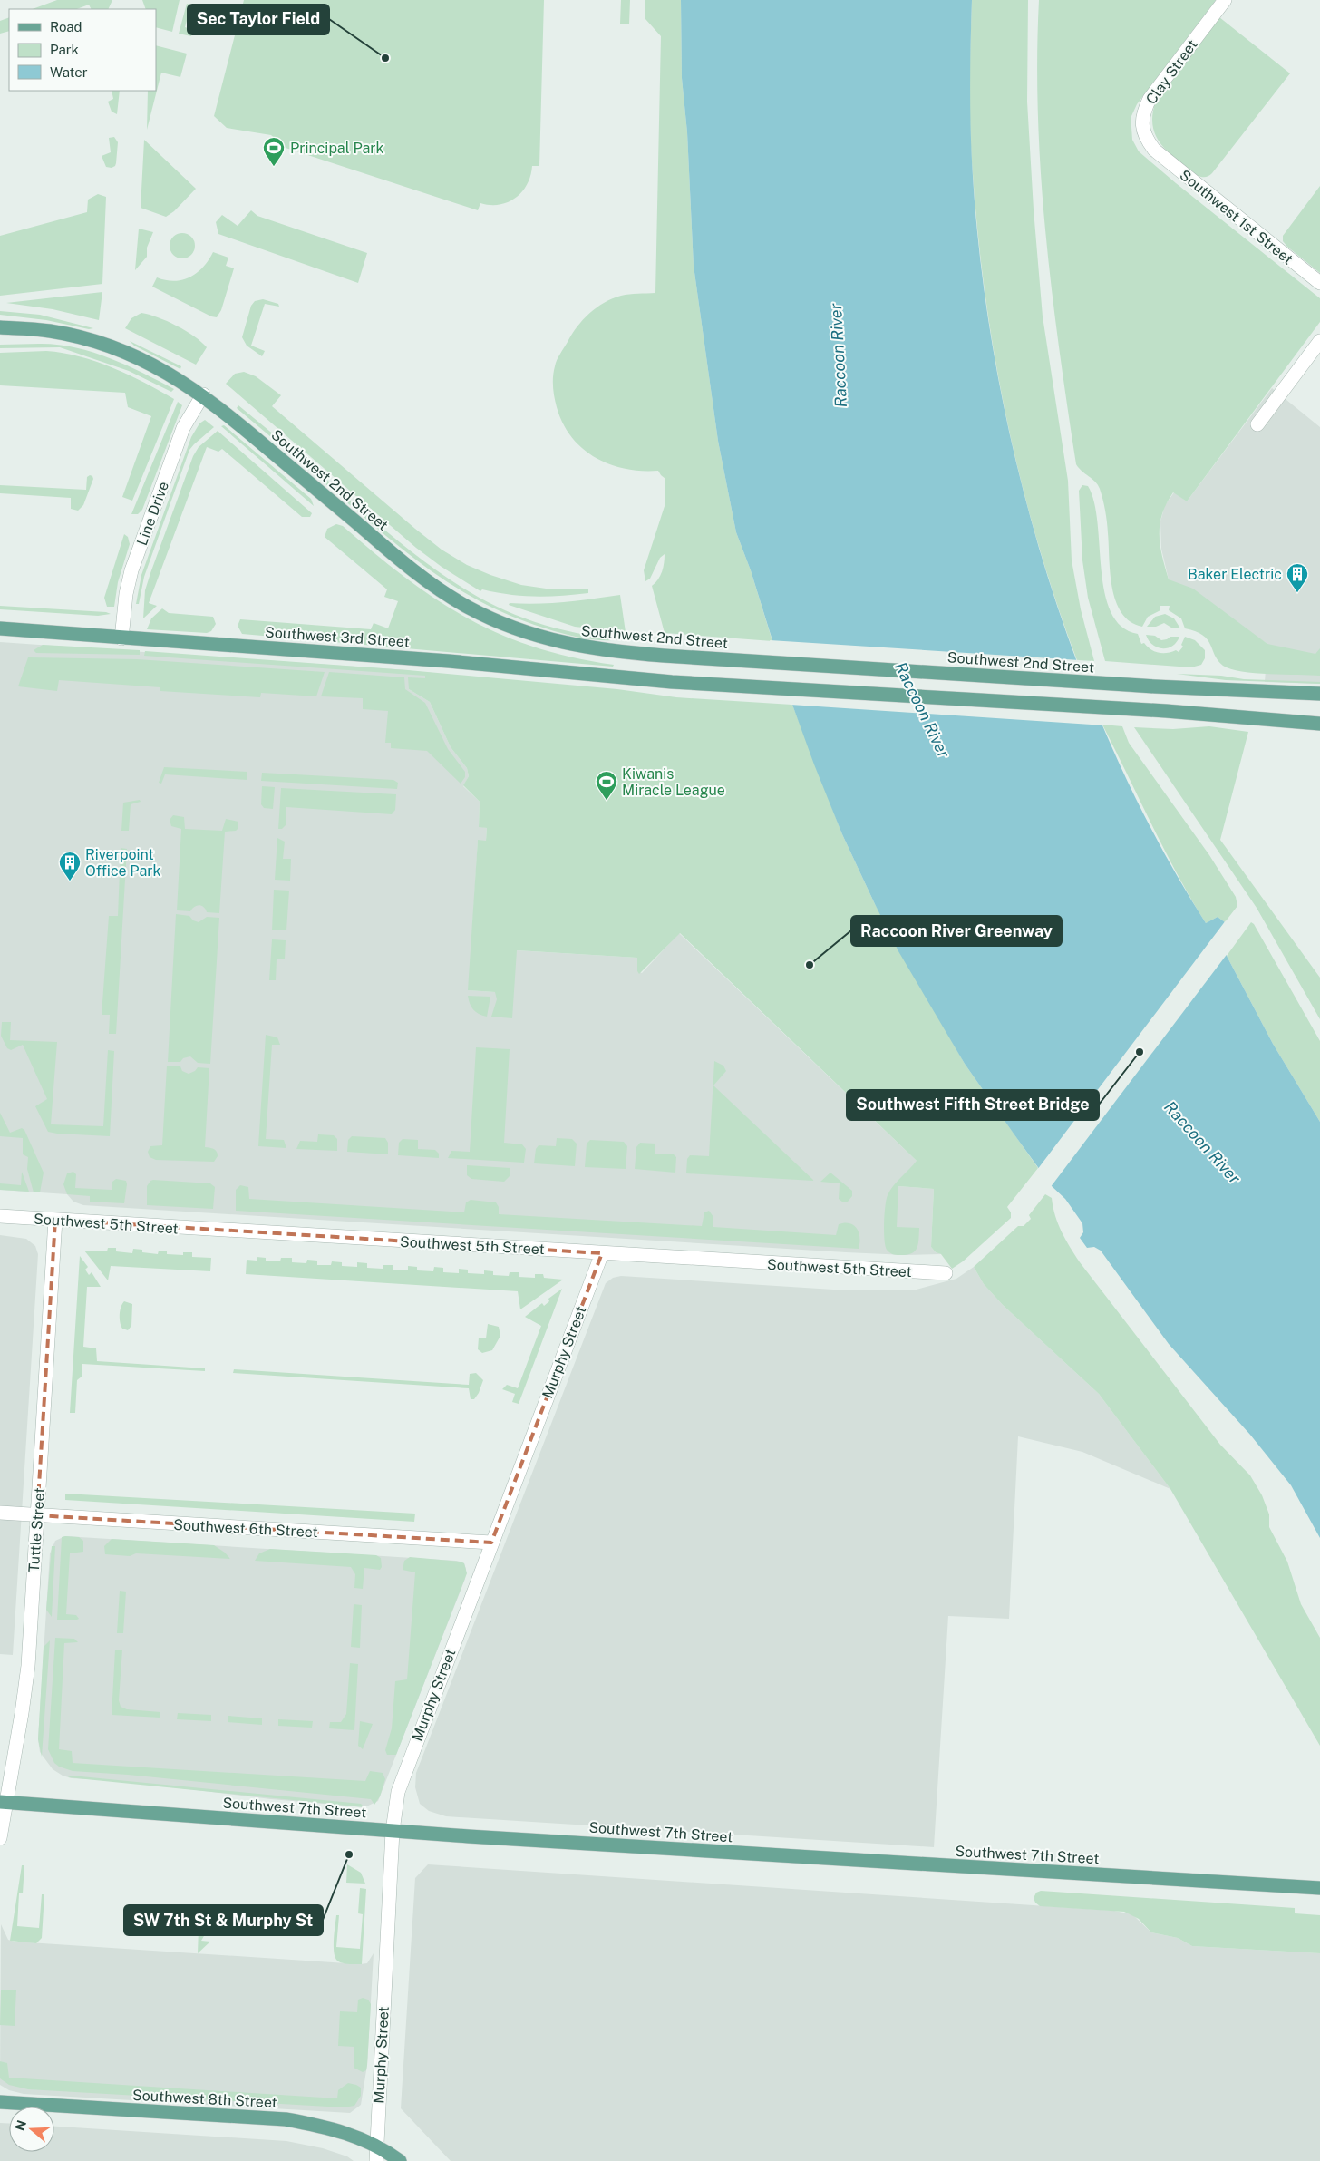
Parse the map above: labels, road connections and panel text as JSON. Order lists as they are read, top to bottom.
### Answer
{
  "streets": {
    "main road": [
      "Southwest 2nd Street",
      "Southwest 3rd Street",
      "Southwest 7th Street",
      "Southwest 8th Street"
    ],
    "street": [
      "Clay Street",
      "Southwest 1st Street",
      "Line Drive",
      "Southwest 5th Street",
      "Murphy Street",
      "Southwest 6th Street",
      "Tuttle Street"
    ]
  },
  "crossings": [
    ["Clay Street", "Southwest 1st Street"],
    ["Southwest 2nd Street", "Line Drive"],
    ["Line Drive", "Southwest 3rd Street"],
    ["Southwest 5th Street", "Murphy Street"],
    ["Southwest 5th Street", "Tuttle Street"],
    ["Murphy Street", "Southwest 6th Street"],
    ["Murphy Street", "Southwest 7th Street"],
    ["Murphy Street", "Southwest 8th Street"],
    ["Southwest 6th Street", "Tuttle Street"],
    ["Tuttle Street", "Southwest 7th Street"]
  ],
  "water": ["Raccoon River"],
  "places": {
    "other": [
      "Sec Taylor Field",
      "Raccoon River Greenway",
      "Southwest Fifth Street Bridge",
      "SW 7th St & Murphy St"
    ],
    "sports": ["Principal Park", "Kiwanis Miracle League"],
    "building": ["Baker Electric", "Riverpoint Office Park"]
  },
  "legend": ["Road", "Park", "Water"],
  "north": "left"
}
